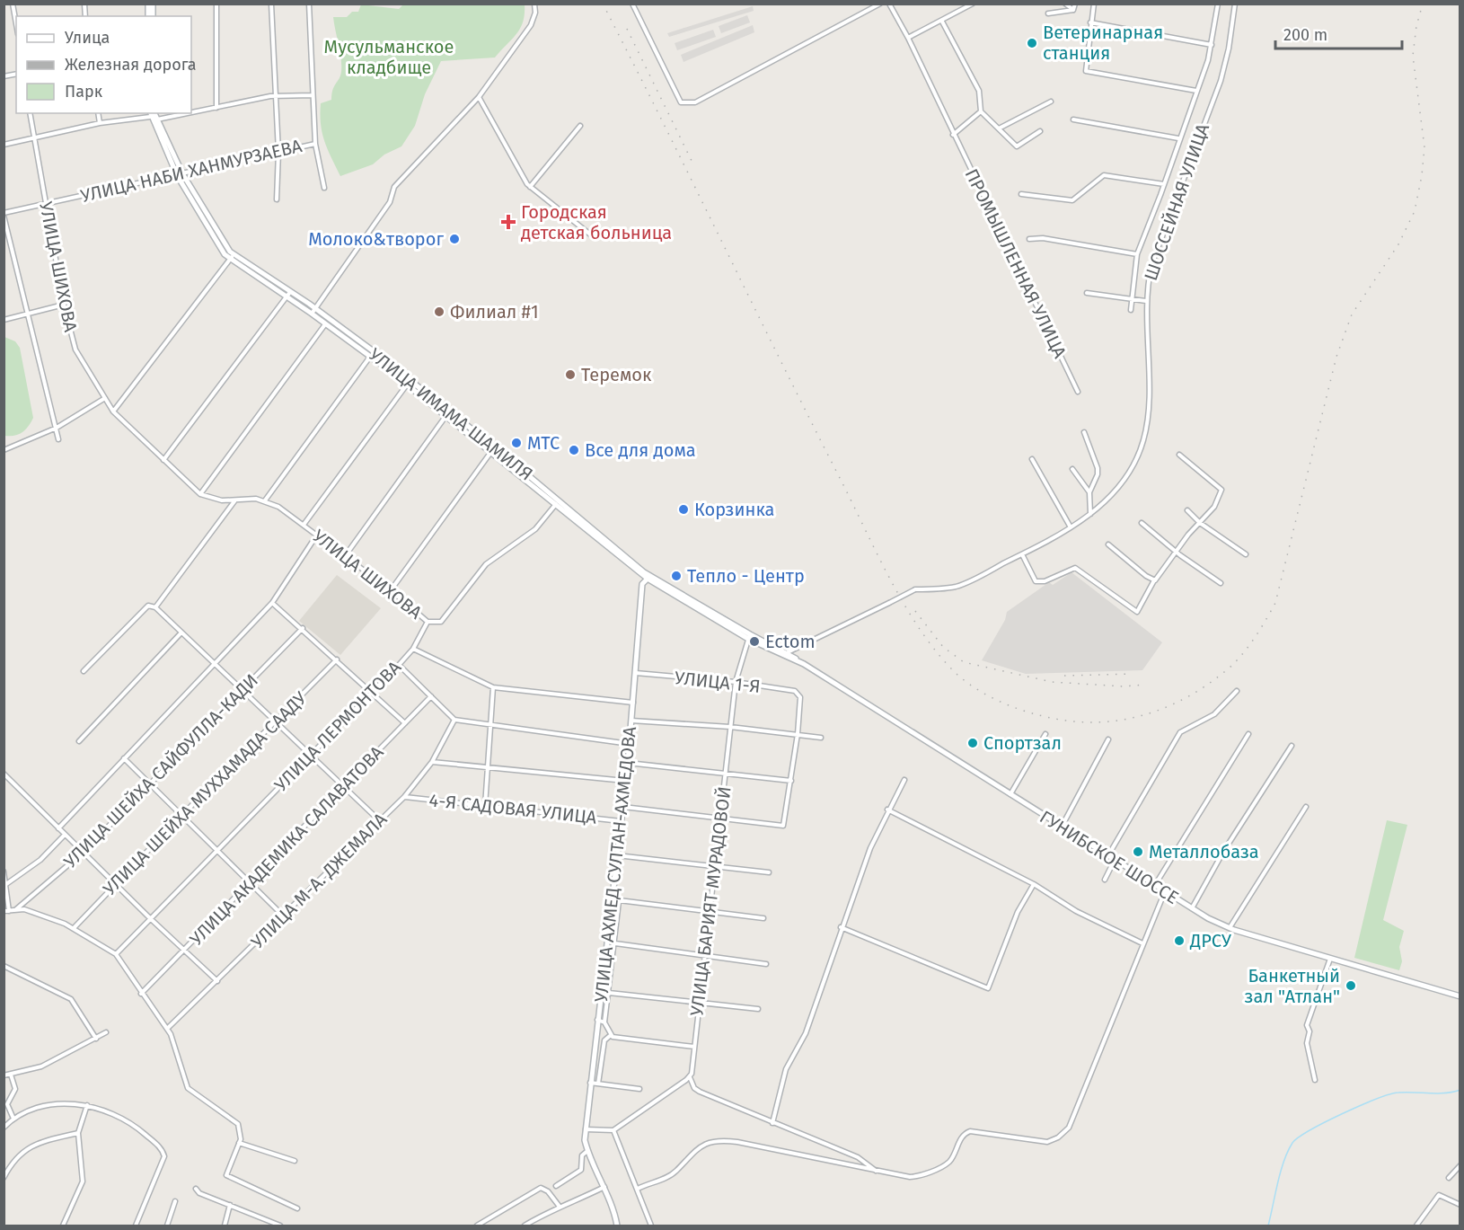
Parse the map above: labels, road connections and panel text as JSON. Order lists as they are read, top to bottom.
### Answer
{
  "streets": {
    "main road": ["УЛИЦА ИМАМА ШАМИЛЯ", "ГУНИБСКОЕ ШОССЕ", "УЛИЦА АХМЕД СУЛТАН-АХМЕДОВА"],
    "street": [
      "УЛИЦА НАБИ ХАНМУРЗАЕВА",
      "ШОССЕЙНАЯ УЛИЦА",
      "ПРОМЫШЛЕННАЯ УЛИЦА",
      "УЛИЦА ШИХОВА",
      "УЛИЦА 1-Я",
      "УЛИЦА ЛЕРМОНТОВА",
      "УЛИЦА ШЕЙХА САЙФУЛЛА-КАДИ",
      "УЛИЦА ШЕЙХА МУХХАМАДА СААДУ",
      "4-Я САДОВАЯ УЛИЦА",
      "УЛИЦА АКАДЕМИКА САЛАВАТОВА",
      "УЛИЦА М-А. ДЖЕМАЛА",
      "УЛИЦА БАРИЯТ МУРАДОВОЙ"
    ]
  },
  "crossings": [
    ["УЛИЦА НАБИ ХАНМУРЗАЕВА", "УЛИЦА ШИХОВА"],
    ["УЛИЦА НАБИ ХАНМУРЗАЕВА", "УЛИЦА ИМАМА ШАМИЛЯ"],
    ["ШОССЕЙНАЯ УЛИЦА", "УЛИЦА ИМАМА ШАМИЛЯ"],
    ["ШОССЕЙНАЯ УЛИЦА", "ГУНИБСКОЕ ШОССЕ"],
    ["УЛИЦА ШИХОВА", "УЛИЦА ЛЕРМОНТОВА"],
    ["УЛИЦА ИМАМА ШАМИЛЯ", "ГУНИБСКОЕ ШОССЕ"],
    ["УЛИЦА ИМАМА ШАМИЛЯ", "УЛИЦА АХМЕД СУЛТАН-АХМЕДОВА"],
    ["УЛИЦА ИМАМА ШАМИЛЯ", "УЛИЦА БАРИЯТ МУРАДОВОЙ"],
    ["УЛИЦА 1-Я", "УЛИЦА АХМЕД СУЛТАН-АХМЕДОВА"],
    ["УЛИЦА 1-Я", "УЛИЦА БАРИЯТ МУРАДОВОЙ"],
    ["4-Я САДОВАЯ УЛИЦА", "УЛИЦА АХМЕД СУЛТАН-АХМЕДОВА"],
    ["4-Я САДОВАЯ УЛИЦА", "УЛИЦА М-А. ДЖЕМАЛА"]
  ],
  "parks": ["Мусульманское кладбище"],
  "places": {
    "other": [
      "Ветеринарная станция",
      "Молоко&творог",
      "Филиал #1",
      "Теремок",
      "МТС",
      "Все для дома",
      "Корзинка",
      "Тепло - Центр",
      "Ectom",
      "Спортзал",
      "Металлобаза",
      "ДРСУ",
      "Банкетный зал \"Атлан\""
    ],
    "health": ["Городская детская больница"]
  },
  "legend": ["Улица", "Железная дорога", "Парк"],
  "scale_bar": "200 m"
}
